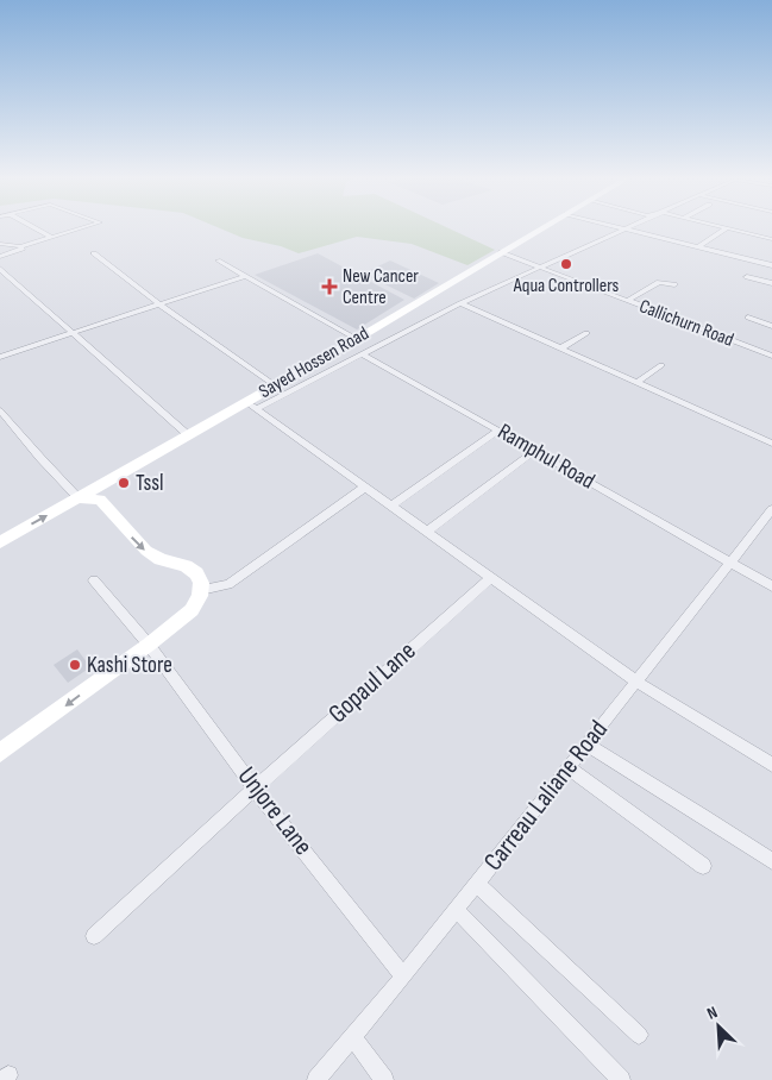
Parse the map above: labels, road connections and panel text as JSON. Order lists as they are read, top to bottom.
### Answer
{
  "streets": {
    "main road": ["Sayed Hossen Road"],
    "street": [
      "Callichurn Road",
      "Ramphul Road",
      "Gopaul Lane",
      "Carreau Laliane Road",
      "Unjore Lane"
    ]
  },
  "crossings": [
    ["Callichurn Road", "Sayed Hossen Road"],
    ["Ramphul Road", "Carreau Laliane Road"],
    ["Gopaul Lane", "Unjore Lane"],
    ["Carreau Laliane Road", "Unjore Lane"]
  ],
  "places": {
    "other": ["Aqua Controllers", "Tssl", "Kashi Store"],
    "health": ["New Cancer Centre"]
  },
  "north": "top left"
}
